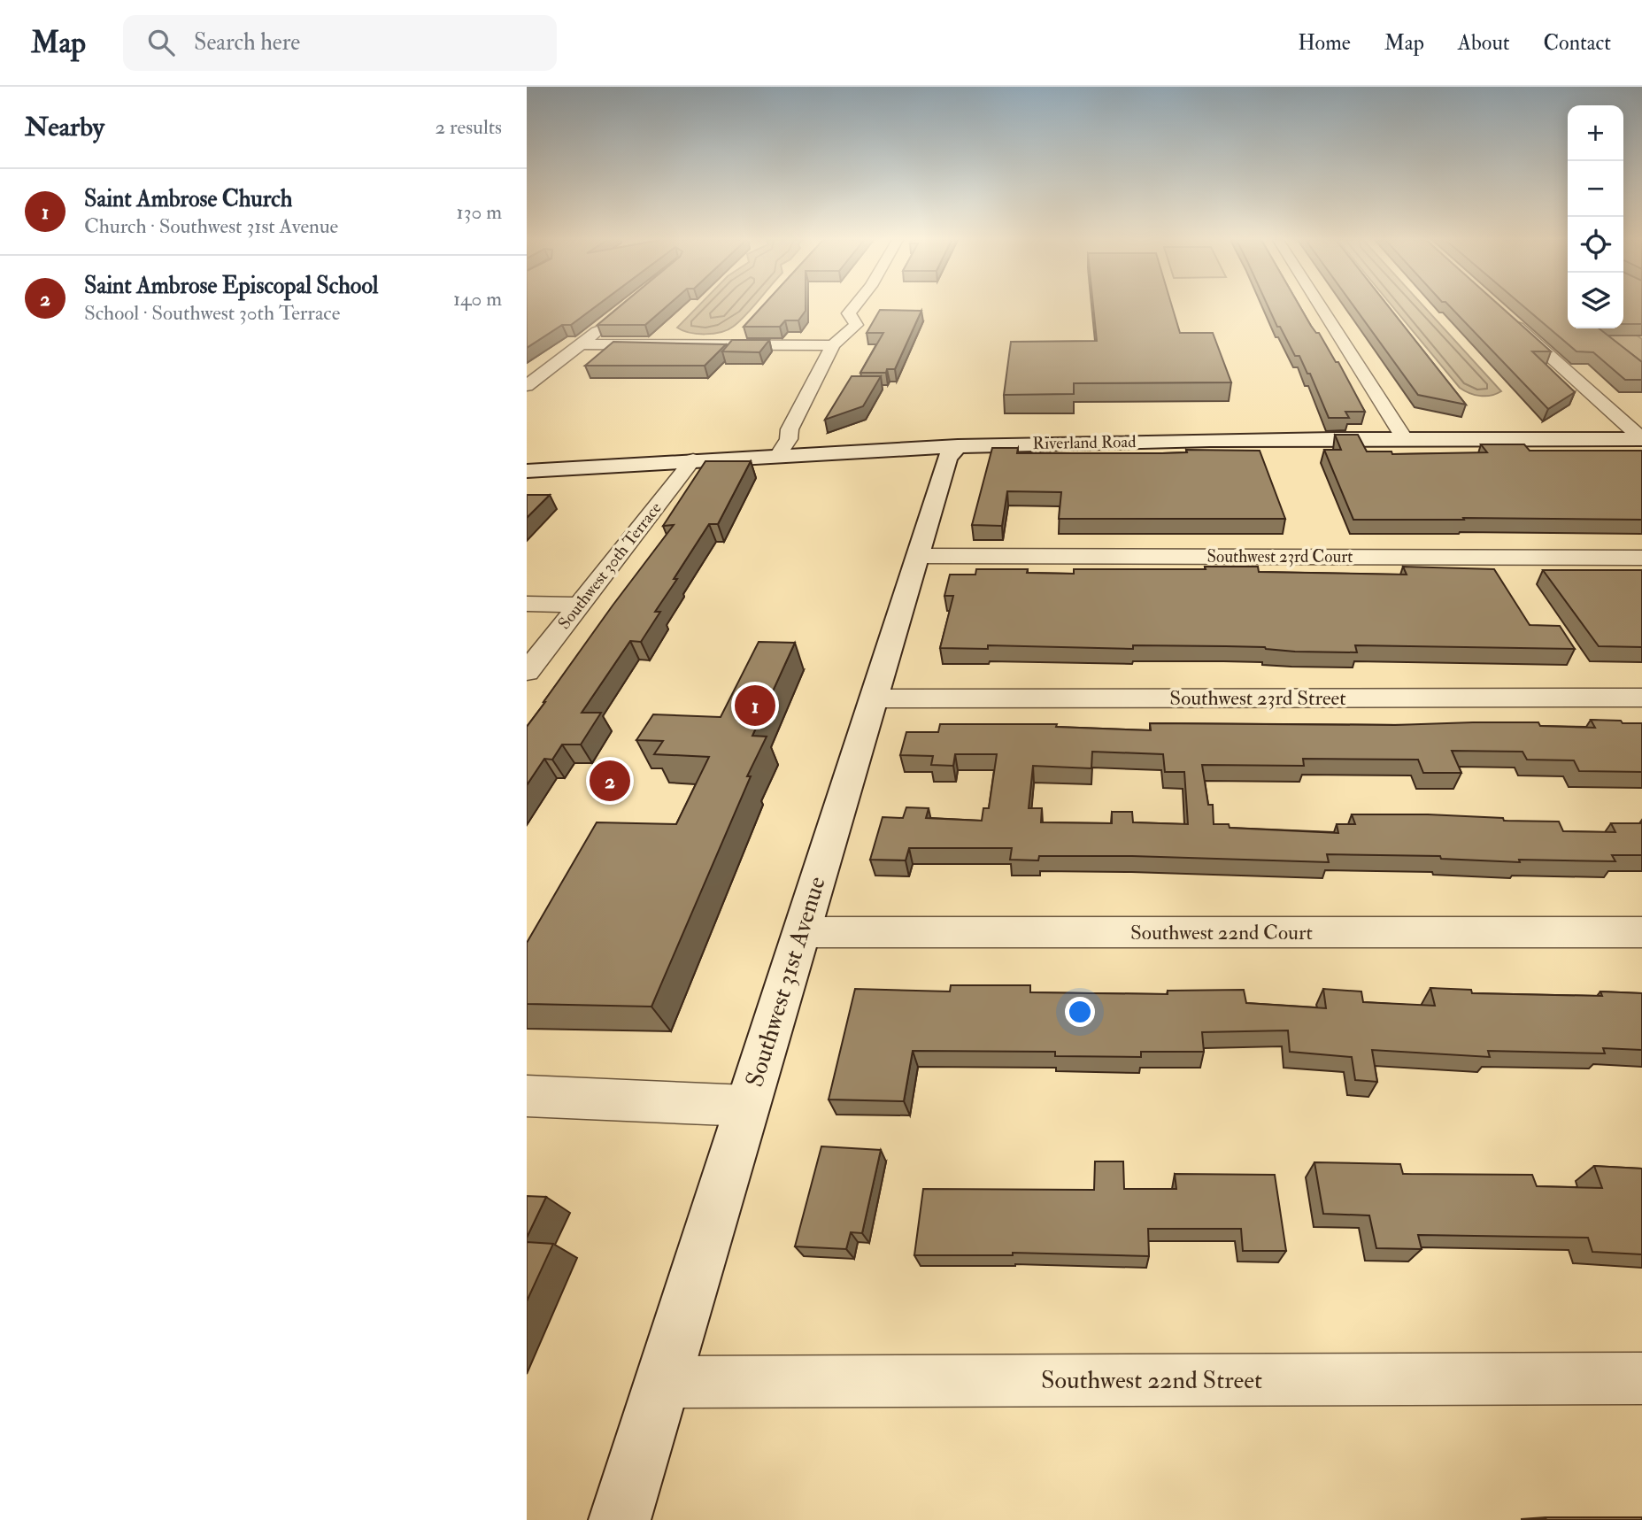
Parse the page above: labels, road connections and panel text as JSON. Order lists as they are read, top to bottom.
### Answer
{
  "streets": {
    "street": [
      "Riverland Road",
      "Southwest 23rd Court",
      "Southwest 30th Terrace",
      "Southwest 23rd Street",
      "Southwest 22nd Court",
      "Southwest 31st Avenue",
      "Southwest 22nd Street"
    ]
  },
  "crossings": [
    ["Riverland Road", "Southwest 30th Terrace"],
    ["Riverland Road", "Southwest 31st Avenue"],
    ["Southwest 23rd Court", "Southwest 31st Avenue"],
    ["Southwest 23rd Street", "Southwest 31st Avenue"],
    ["Southwest 22nd Court", "Southwest 31st Avenue"],
    ["Southwest 31st Avenue", "Southwest 22nd Street"]
  ],
  "page": {
    "header": "Map",
    "search": "Search here",
    "nav": [
      "Home",
      "Map",
      "About",
      "Contact"
    ],
    "heading": ["Nearby", "2 results"],
    "map_buttons": ["+", "−"],
    "list": [
      {
        "mark": "1",
        "name": "Saint Ambrose Church",
        "note": "Church · Southwest 31st Avenue",
        "value": "130 m"
      },
      {
        "mark": "2",
        "name": "Saint Ambrose Episcopal School",
        "note": "School · Southwest 30th Terrace",
        "value": "140 m"
      }
    ],
    "pins": ["1", "2"]
  }
}
